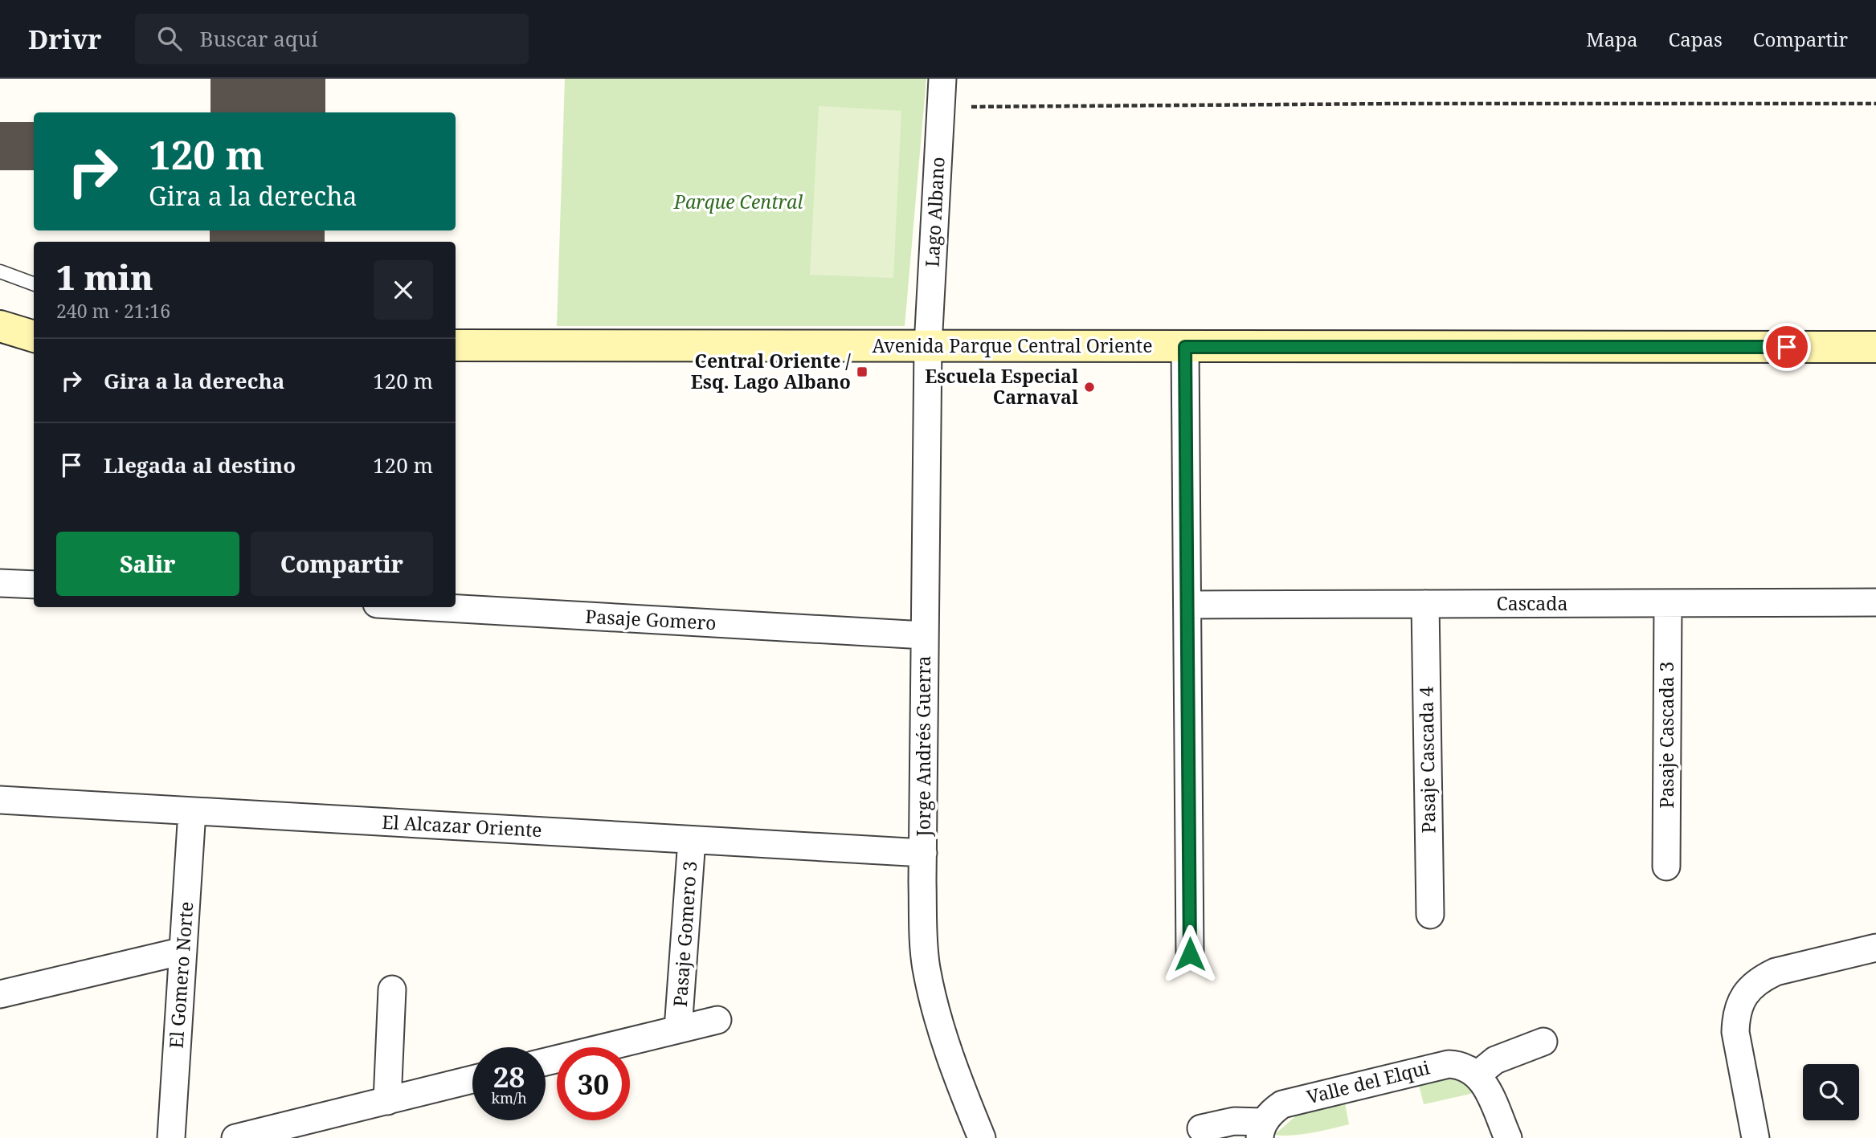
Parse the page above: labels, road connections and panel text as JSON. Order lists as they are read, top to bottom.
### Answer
{
  "streets": {
    "street": [
      "Lago Albano",
      "Avenida Parque Central Oriente",
      "Cascada",
      "Pasaje Gomero",
      "Pasaje Cascada 3",
      "Jorge Andrés Guerra",
      "Pasaje Cascada 4",
      "El Alcazar Oriente",
      "Pasaje Gomero 3",
      "El Gomero Norte",
      "Valle del Elqui"
    ]
  },
  "crossings": [
    ["Lago Albano", "Avenida Parque Central Oriente"],
    ["Lago Albano", "Jorge Andrés Guerra"],
    ["Avenida Parque Central Oriente", "Jorge Andrés Guerra"],
    ["Cascada", "Pasaje Cascada 3"],
    ["Cascada", "Pasaje Cascada 4"],
    ["Pasaje Gomero", "Jorge Andrés Guerra"],
    ["Jorge Andrés Guerra", "El Alcazar Oriente"],
    ["El Alcazar Oriente", "Pasaje Gomero 3"],
    ["El Alcazar Oriente", "El Gomero Norte"]
  ],
  "parks": ["Parque Central"],
  "places": {
    "transit": ["Central Oriente / Esq. Lago Albano"],
    "other": ["Escuela Especial Carnaval"]
  },
  "page": {
    "header": "Drivr",
    "search": "Buscar aquí",
    "nav": ["Mapa", "Capas", "Compartir"],
    "turn": ["120 m", "Gira a la derecha"],
    "heading": ["1 min", "240 m · 21:16"],
    "list": [
      {
        "name": "Gira a la derecha",
        "value": "120 m"
      },
      {
        "name": "Llegada al destino",
        "value": "120 m"
      }
    ],
    "buttons": ["Salir", "Compartir"],
    "speed": "28 km/h",
    "limit": "30"
  }
}
